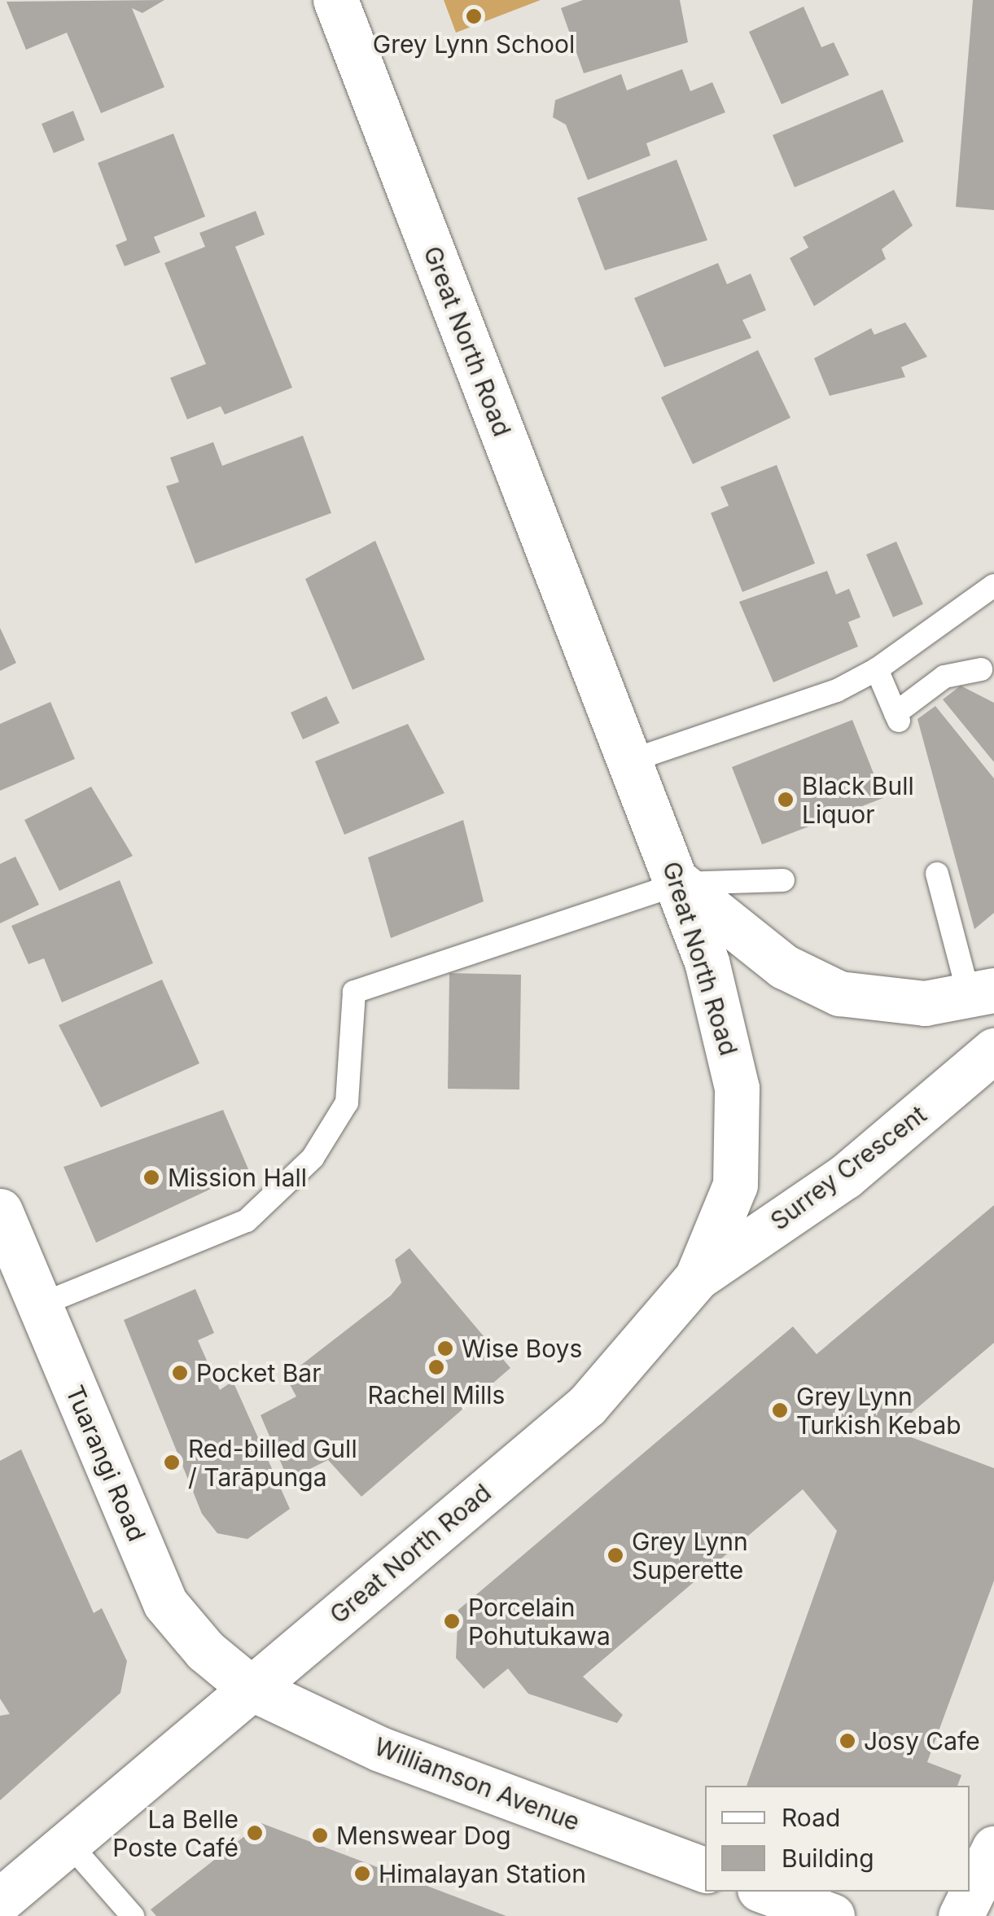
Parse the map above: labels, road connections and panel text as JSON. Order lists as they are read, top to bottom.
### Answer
{
  "streets": {
    "main road": [
      "Great North Road",
      "Surrey Crescent",
      "Tuarangi Road",
      "Williamson Avenue"
    ]
  },
  "crossings": [
    ["Great North Road", "Surrey Crescent"],
    ["Great North Road", "Tuarangi Road"],
    ["Great North Road", "Williamson Avenue"],
    ["Tuarangi Road", "Williamson Avenue"]
  ],
  "places": [
    "Grey Lynn School",
    "Black Bull Liquor",
    "Mission Hall",
    "Wise Boys",
    "Rachel Mills",
    "Pocket Bar",
    "Grey Lynn Turkish Kebab",
    "Red-billed Gull / Tarāpunga",
    "Grey Lynn Superette",
    "Porcelain Pohutukawa",
    "Josy Cafe",
    "La Belle Poste Café",
    "Menswear Dog",
    "Himalayan Station"
  ],
  "legend": ["Road", "Building"]
}
